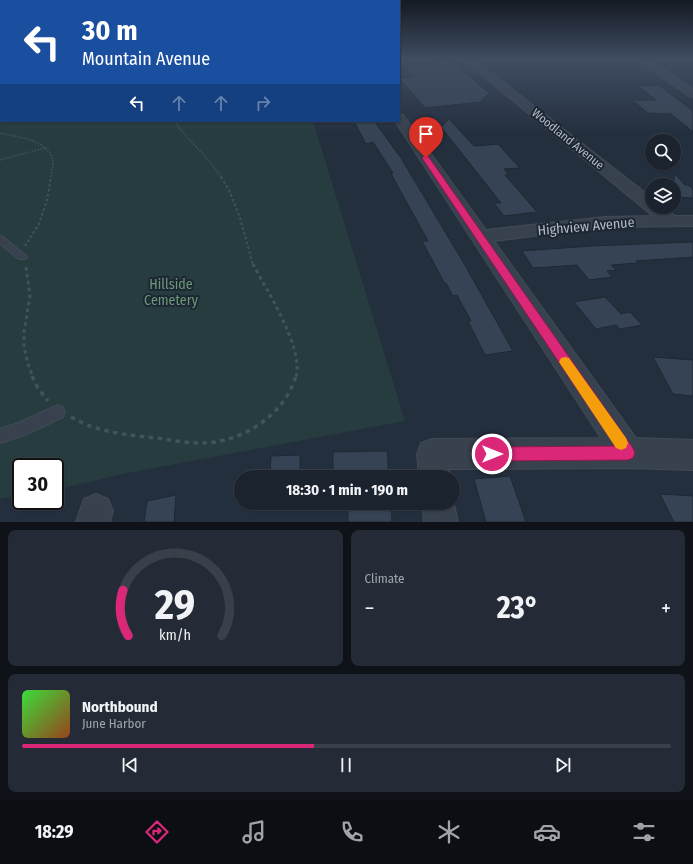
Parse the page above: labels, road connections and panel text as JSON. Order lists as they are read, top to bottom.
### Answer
{
  "streets": {
    "street": ["Woodland Avenue", "Highview Avenue"]
  },
  "crossings": [
    ["Woodland Avenue", "Highview Avenue"]
  ],
  "parks": ["Hillside Cemetery"],
  "page": {
    "turn": ["30 m", "Mountain Avenue"],
    "limit": "30",
    "trip": "18:30 · 1 min · 190 m",
    "tile": "Climate",
    "heat": ["−", "23°", "+"],
    "song": ["Northbound", "June Harbor"],
    "tabs": "18:29",
    "gauge": ["29", "km/h"]
  }
}
